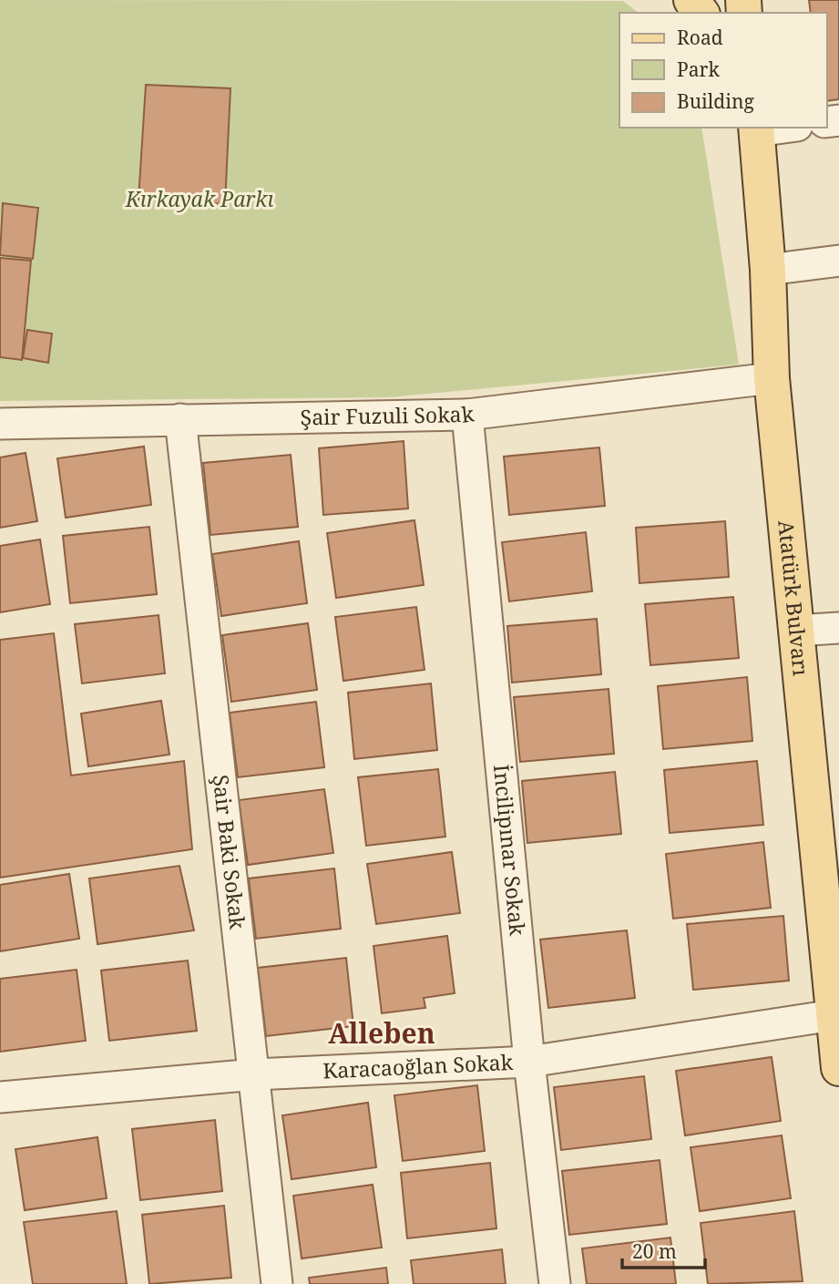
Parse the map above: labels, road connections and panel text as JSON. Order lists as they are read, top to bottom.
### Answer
{
  "streets": {
    "main road": ["Atatürk Bulvarı"],
    "street": [
      "Şair Fuzuli Sokak",
      "İncilipınar Sokak",
      "Şair Baki Sokak",
      "Karacaoğlan Sokak"
    ]
  },
  "crossings": [
    ["Şair Fuzuli Sokak", "Atatürk Bulvarı"],
    ["Şair Fuzuli Sokak", "İncilipınar Sokak"],
    ["Şair Fuzuli Sokak", "Şair Baki Sokak"],
    ["Atatürk Bulvarı", "Karacaoğlan Sokak"],
    ["İncilipınar Sokak", "Karacaoğlan Sokak"],
    ["Şair Baki Sokak", "Karacaoğlan Sokak"]
  ],
  "districts": ["Alleben"],
  "parks": ["Kırkayak Parkı"],
  "legend": ["Road", "Park", "Building"],
  "scale_bar": "20 m"
}
